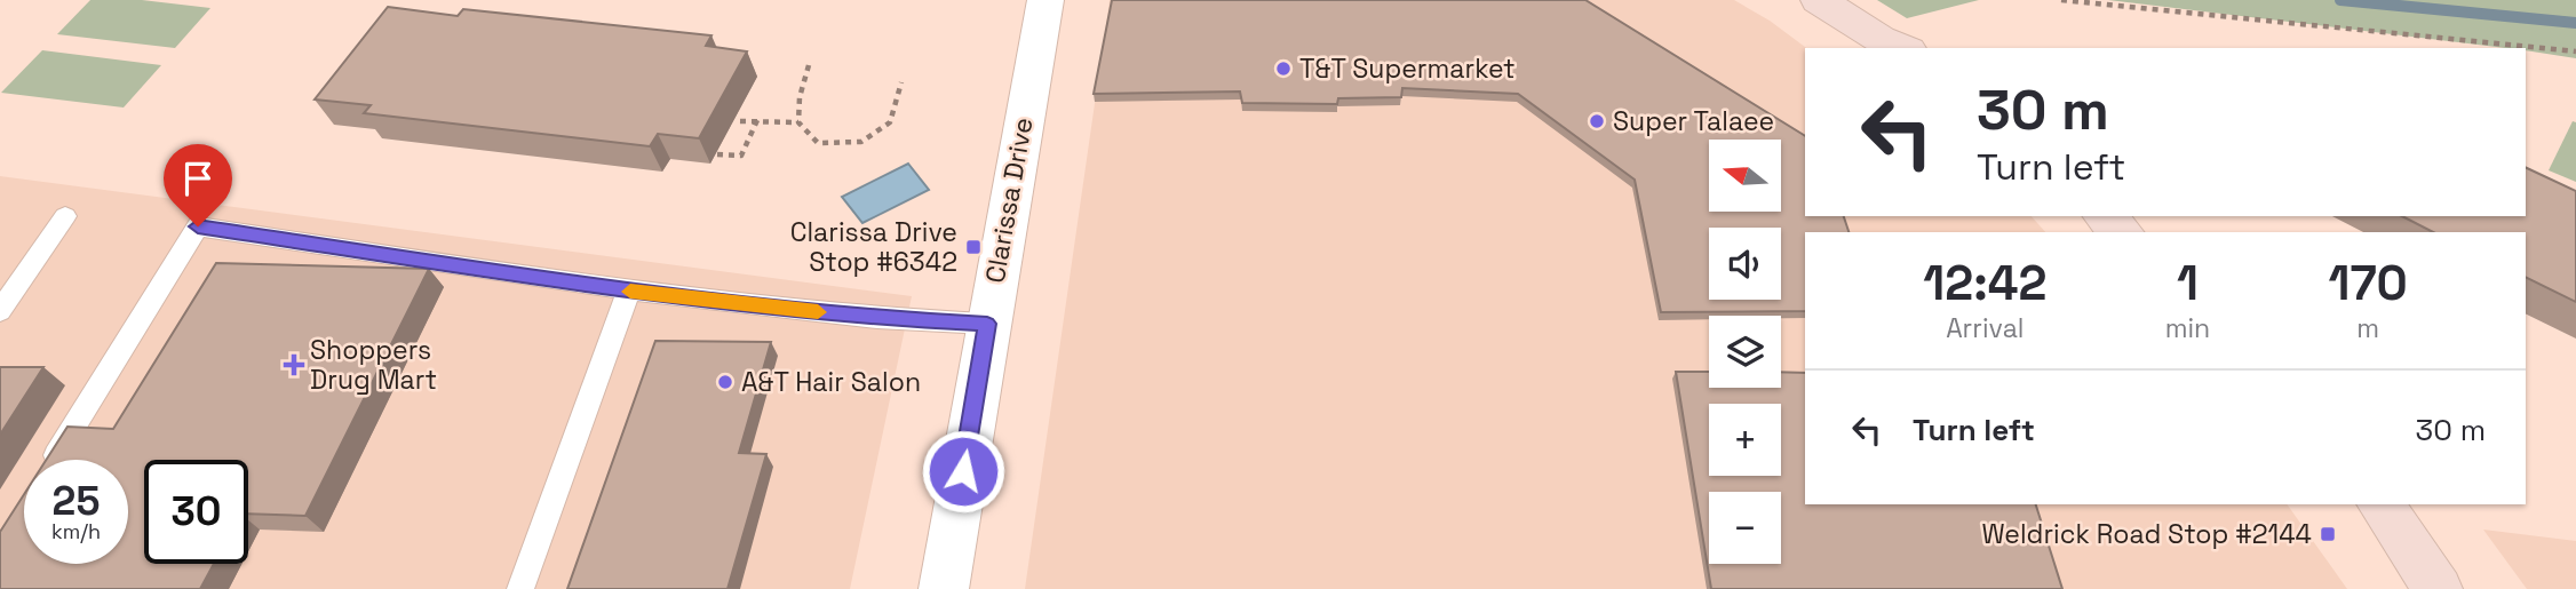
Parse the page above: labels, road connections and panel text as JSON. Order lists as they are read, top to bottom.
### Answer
{
  "streets": {
    "street": ["Clarissa Drive"]
  },
  "places": {
    "other": ["T&T Supermarket", "Super Talaee", "A&T Hair Salon"],
    "transit": ["Clarissa Drive Stop #6342", "Weldrick Road Stop #2144"],
    "health": ["Shoppers Drug Mart"]
  },
  "north": "left",
  "page": {
    "turn": ["30 m", "Turn left"],
    "map_buttons": ["+", "−"],
    "eta": [
      "12:42",
      "Arrival",
      "1",
      "min",
      "170",
      "m"
    ],
    "list": [
      {
        "name": "Turn left",
        "value": "30 m"
      }
    ],
    "speed": "25 km/h",
    "limit": "30"
  }
}
